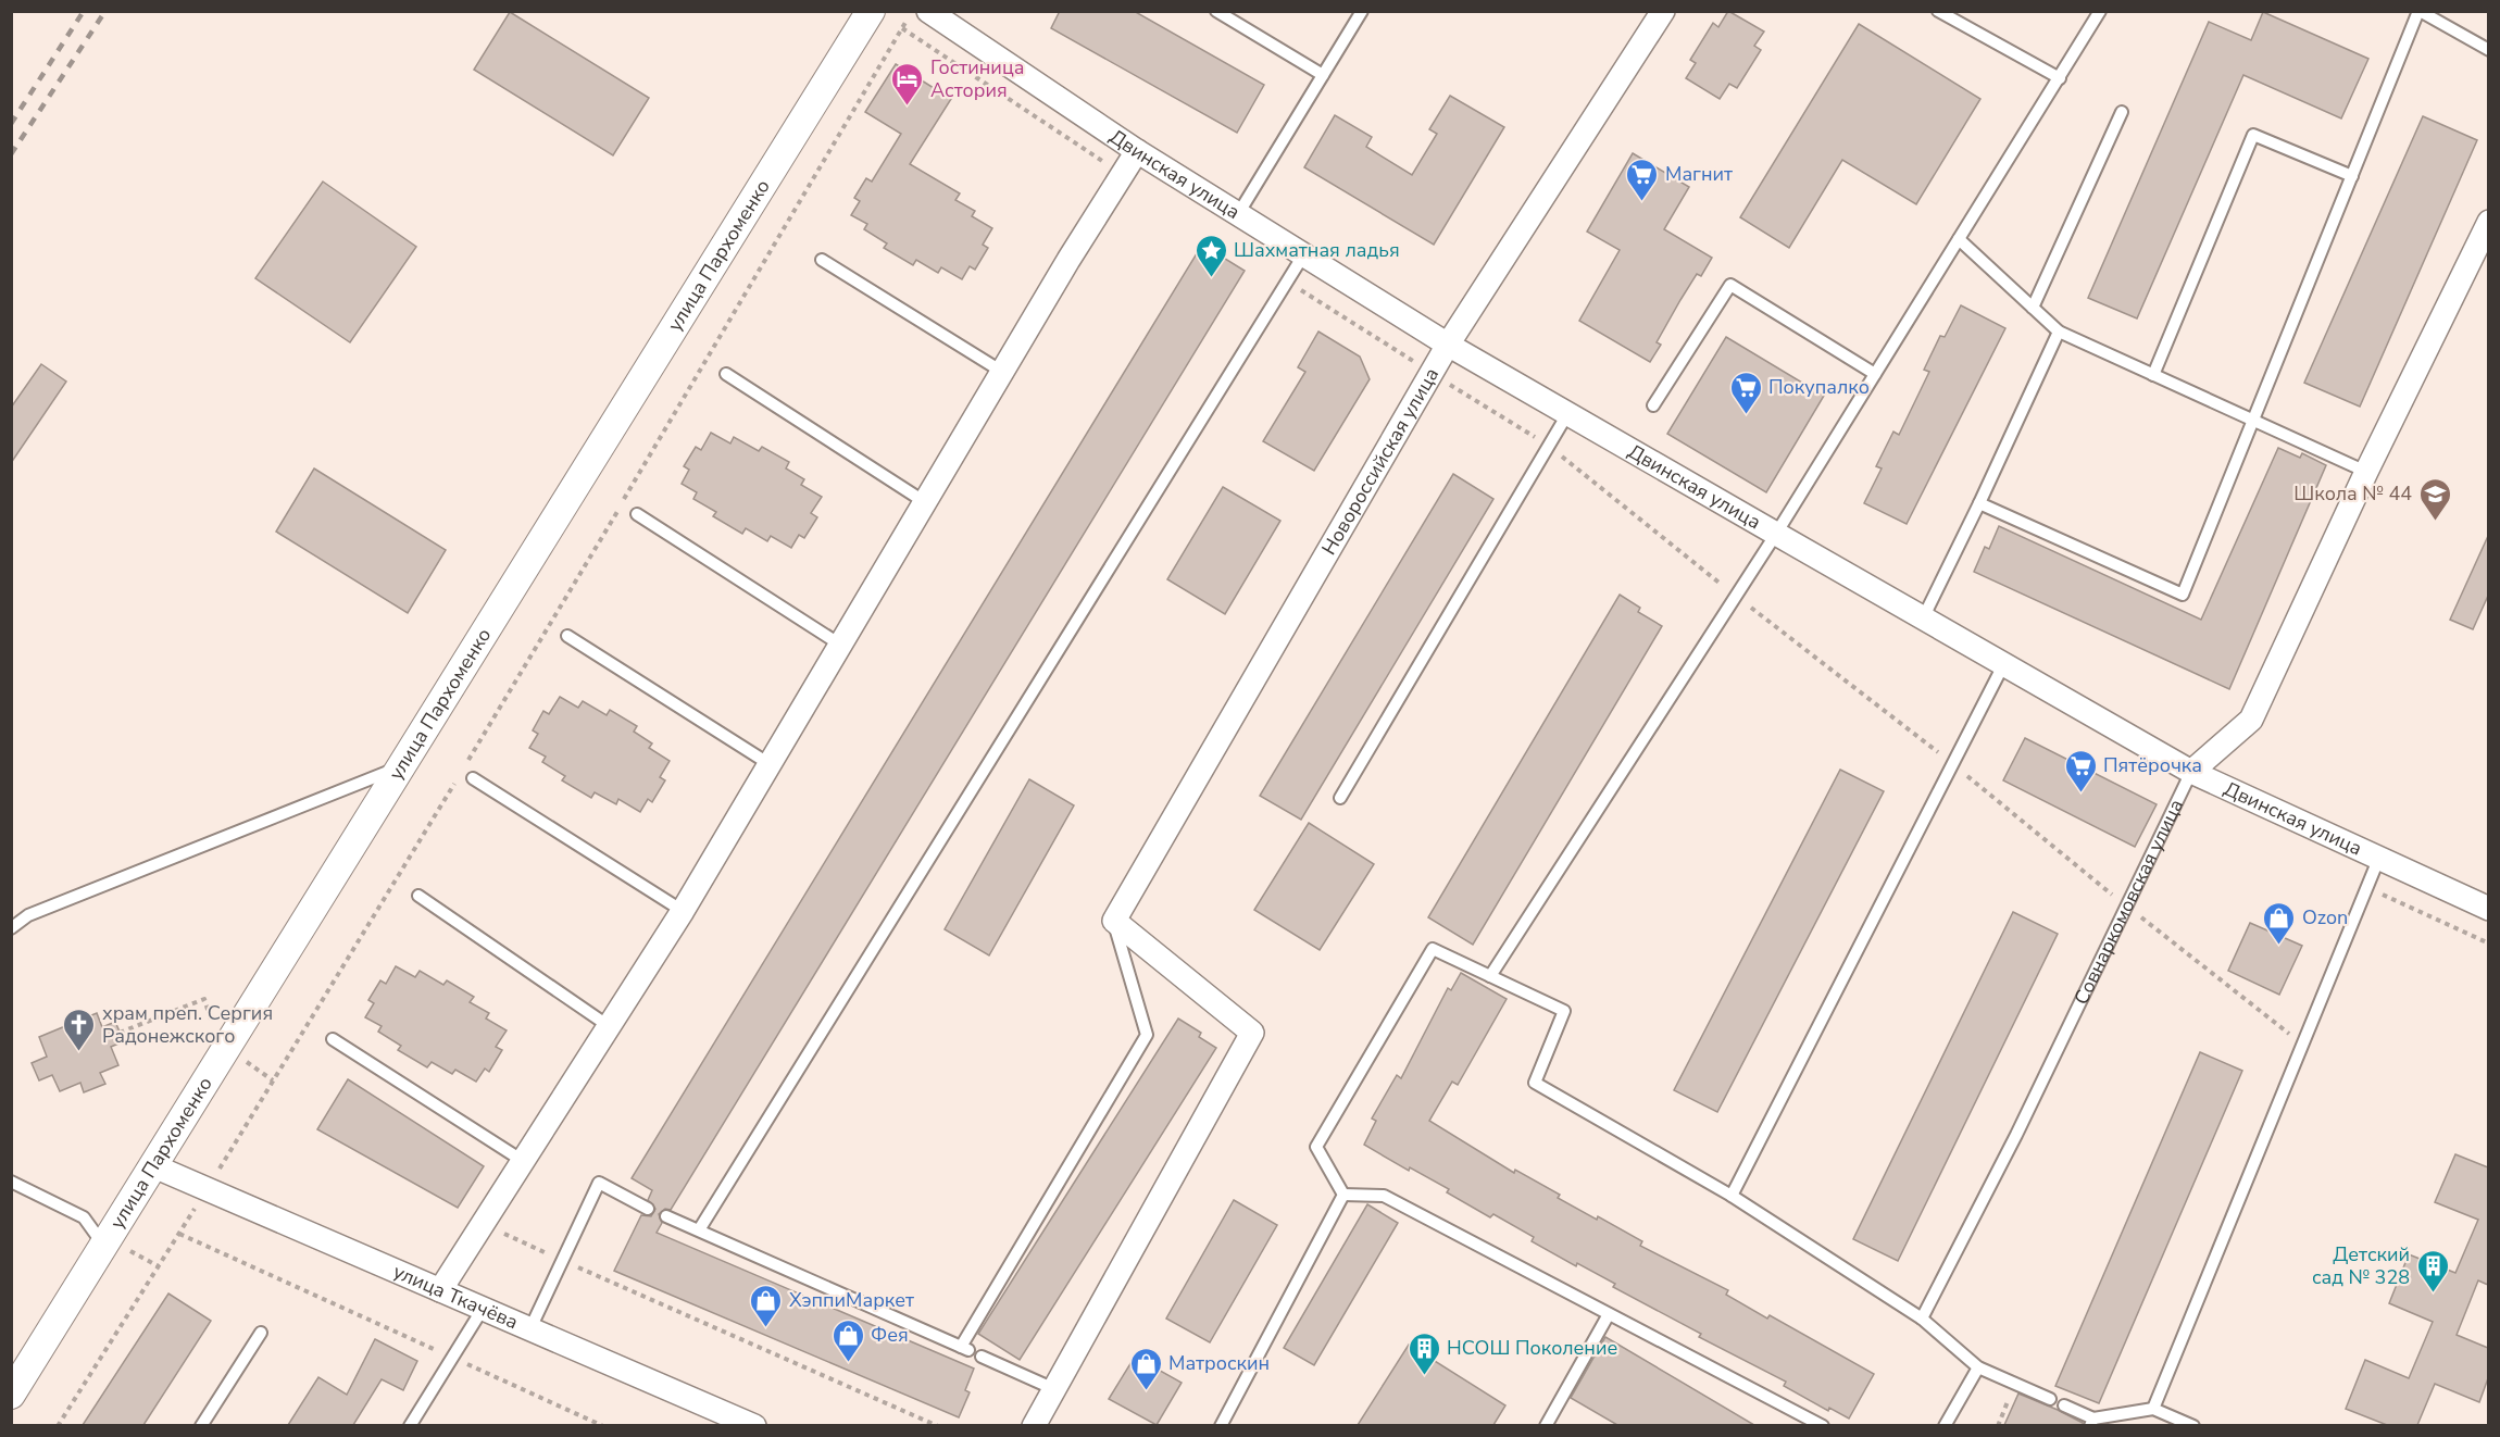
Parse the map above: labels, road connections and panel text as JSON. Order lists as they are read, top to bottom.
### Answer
{
  "streets": {
    "street": [
      "Двинская улица",
      "улица Пархоменко",
      "Новороссийская улица",
      "Совнаркомовская улица",
      "улица Ткачёва"
    ]
  },
  "crossings": [
    ["Двинская улица", "Новороссийская улица"],
    ["Двинская улица", "Совнаркомовская улица"],
    ["улица Пархоменко", "улица Ткачёва"]
  ],
  "places": {
    "hotel": ["Гостиница Астория"],
    "supermarket": ["Магнит", "Покупалко", "Пятёрочка"],
    "place": ["Шахматная ладья"],
    "school or university": ["Школа № 44"],
    "shop": [
      "Ozon",
      "ХэппиМаркет",
      "Фея",
      "Матроскин"
    ],
    "church": ["храм преп. Сергия Радонежского"],
    "building": ["Детский сад № 328", "НСОШ Поколение"]
  }
}
